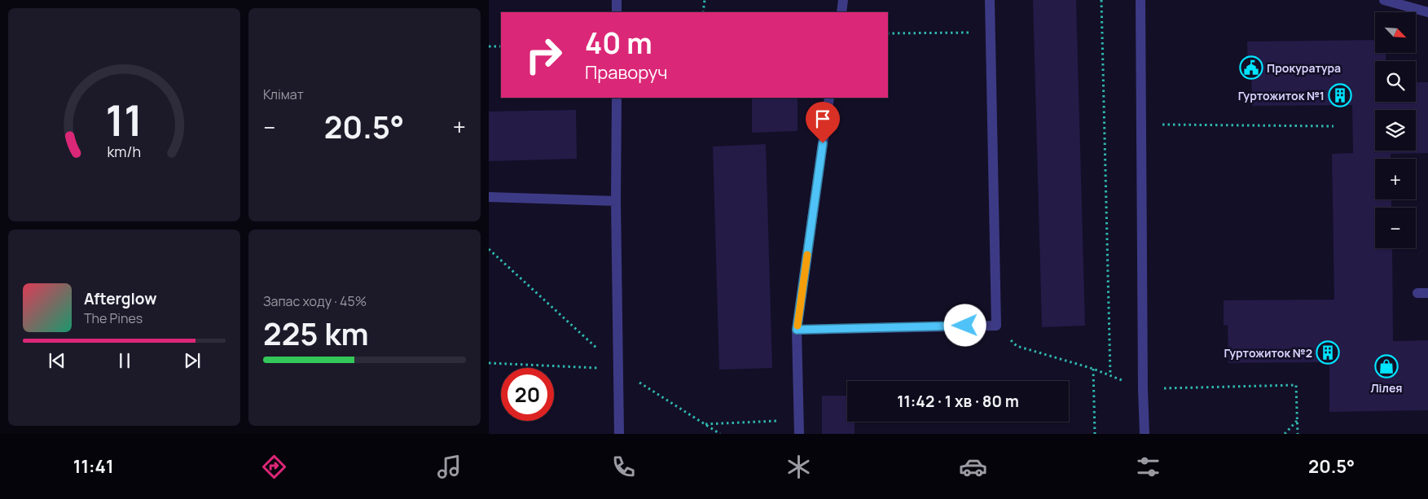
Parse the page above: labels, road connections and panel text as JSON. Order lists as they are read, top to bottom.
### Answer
{
  "places": {
    "public building": ["Прокуратура"],
    "building": ["Гуртожиток №1", "Гуртожиток №2"],
    "shop": ["Лілея"]
  },
  "north": "bottom right",
  "page": {
    "tile": [
      "Клімат",
      ["Запас ходу · 45%", "225 km"]
    ],
    "map_buttons": ["+", "−"],
    "turn": ["40 m", "Праворуч"],
    "heat": ["−", "20.5°", "+"],
    "song": ["Afterglow", "The Pines"],
    "limit": "20",
    "trip": "11:42 · 1 хв · 80 m",
    "tabs": ["11:41", "20.5°"],
    "gauge": ["11", "km/h"]
  }
}
